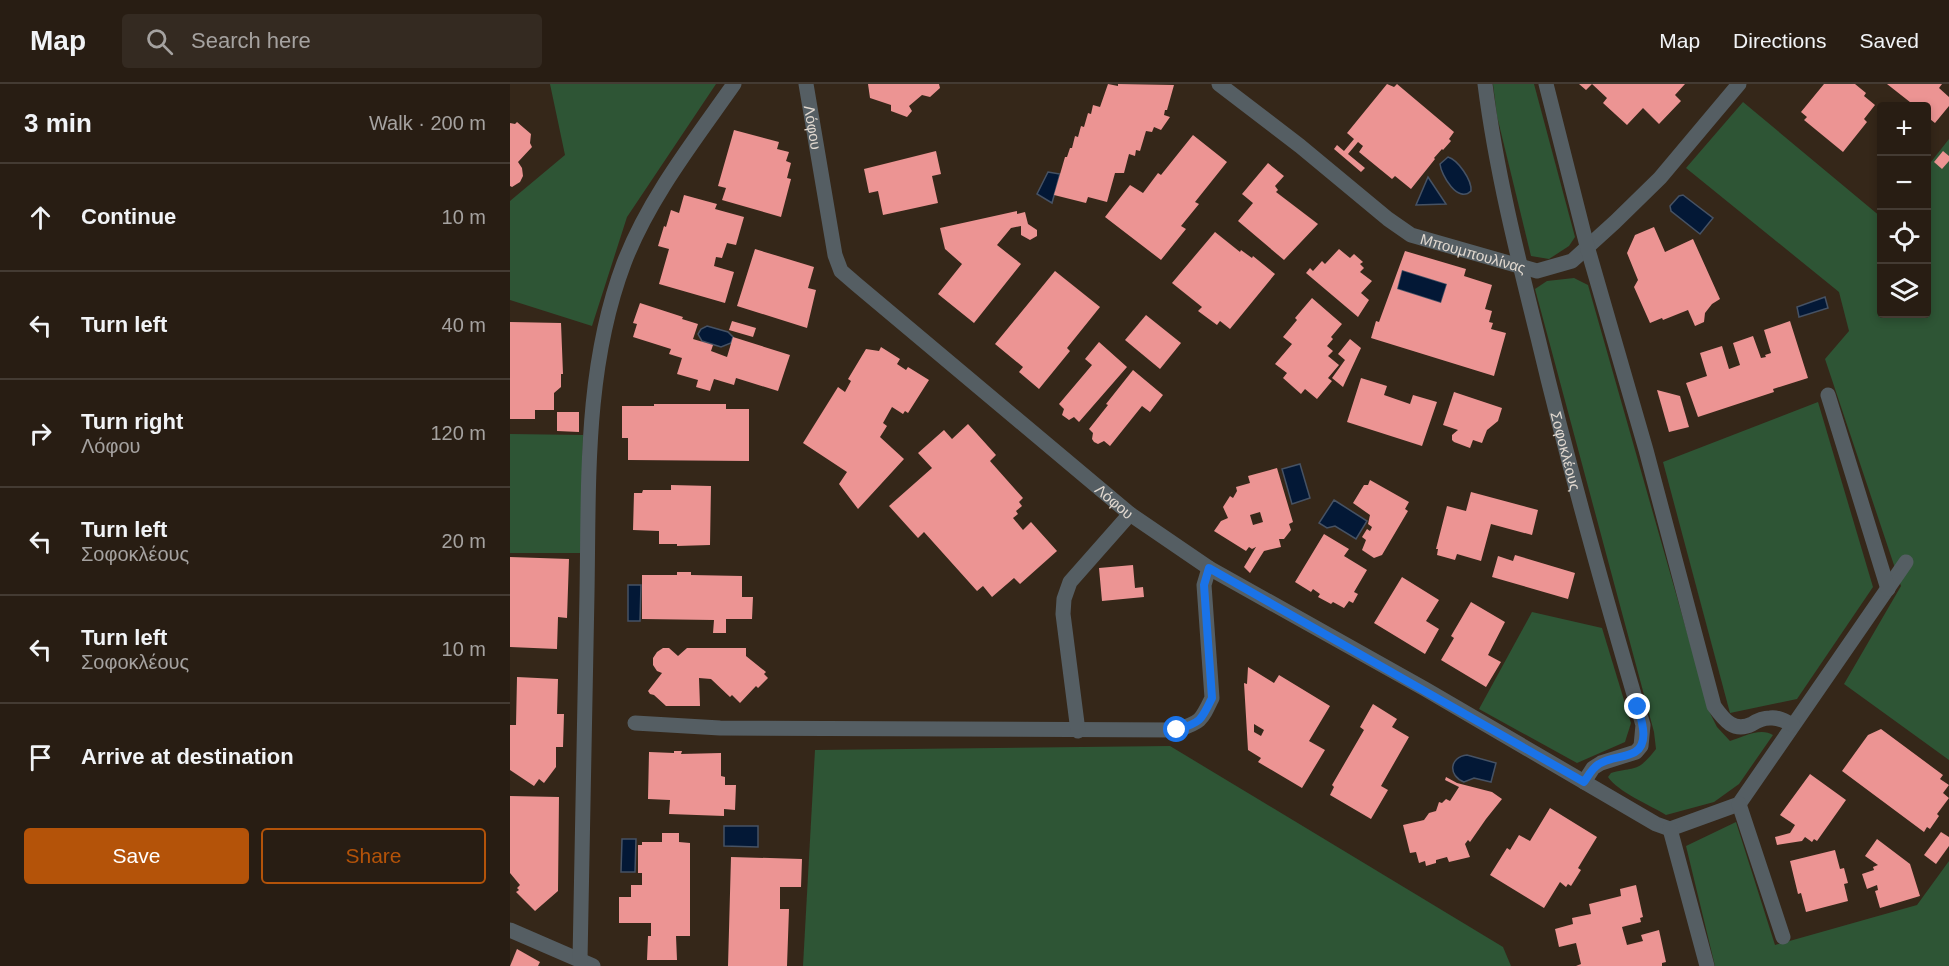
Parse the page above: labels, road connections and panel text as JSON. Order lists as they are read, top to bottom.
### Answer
{
  "streets": {
    "street": ["Λόφου", "Μπουμπουλίνας", "Σοφοκλέους"]
  },
  "crossings": [
    ["Λόφου", "Σοφοκλέους"],
    ["Μπουμπουλίνας", "Σοφοκλέους"]
  ],
  "page": {
    "header": "Map",
    "search": "Search here",
    "nav": ["Map", "Directions", "Saved"],
    "heading": ["3 min", "Walk · 200 m"],
    "map_buttons": ["+", "−"],
    "list": [
      ["Continue", "10 m"],
      ["Turn left", "40 m"],
      ["Turn right", "Λόφου", "120 m"],
      ["Turn left", "Σοφοκλέους", "20 m"],
      ["Turn left", "Σοφοκλέους", "10 m"],
      "Arrive at destination"
    ],
    "buttons": ["Save", "Share"]
  }
}
